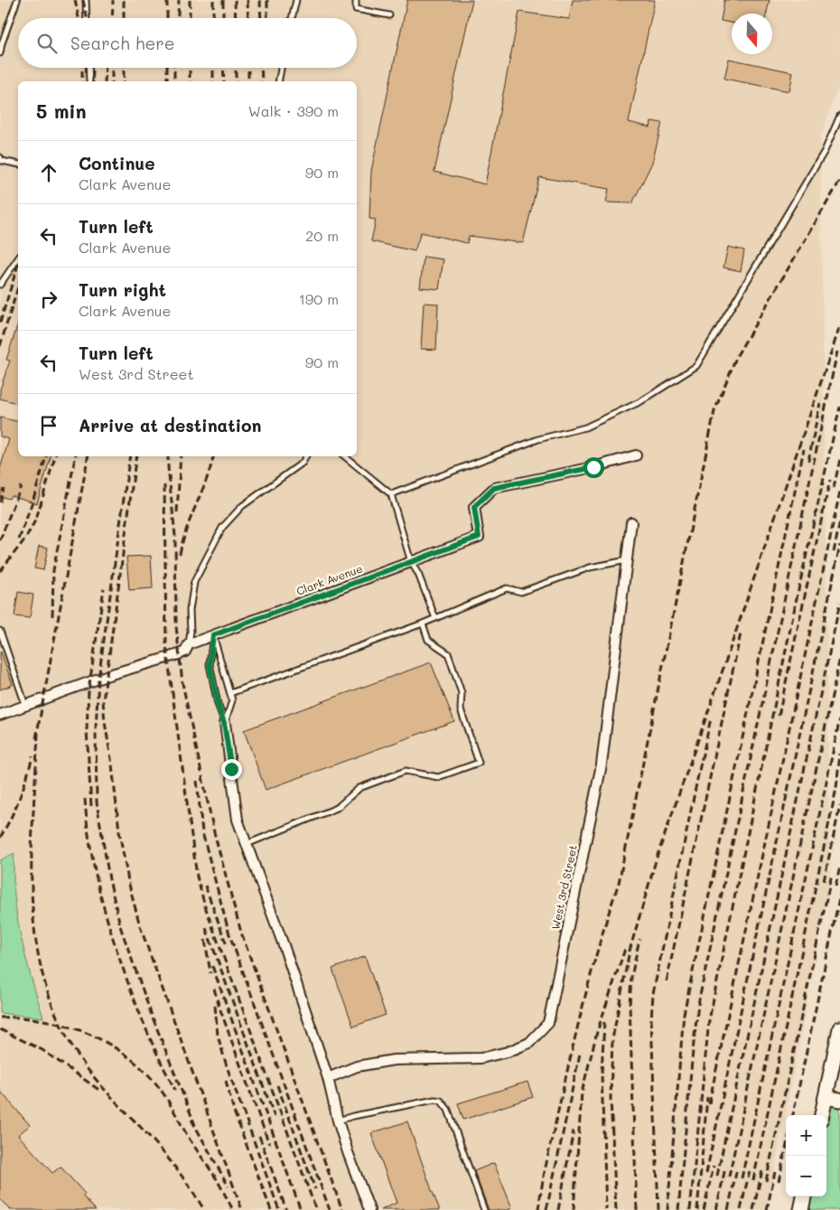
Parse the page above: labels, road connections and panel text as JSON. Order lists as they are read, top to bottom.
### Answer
{
  "streets": {
    "street": ["Clark Avenue", "West 3rd Street"]
  },
  "north": "bottom",
  "page": {
    "search": "Search here",
    "heading": ["5 min", "Walk · 390 m"],
    "list": [
      ["Continue", "Clark Avenue", "90 m"],
      ["Turn left", "Clark Avenue", "20 m"],
      ["Turn right", "Clark Avenue", "190 m"],
      ["Turn left", "West 3rd Street", "90 m"],
      "Arrive at destination"
    ],
    "map_buttons": ["+", "−"]
  }
}
